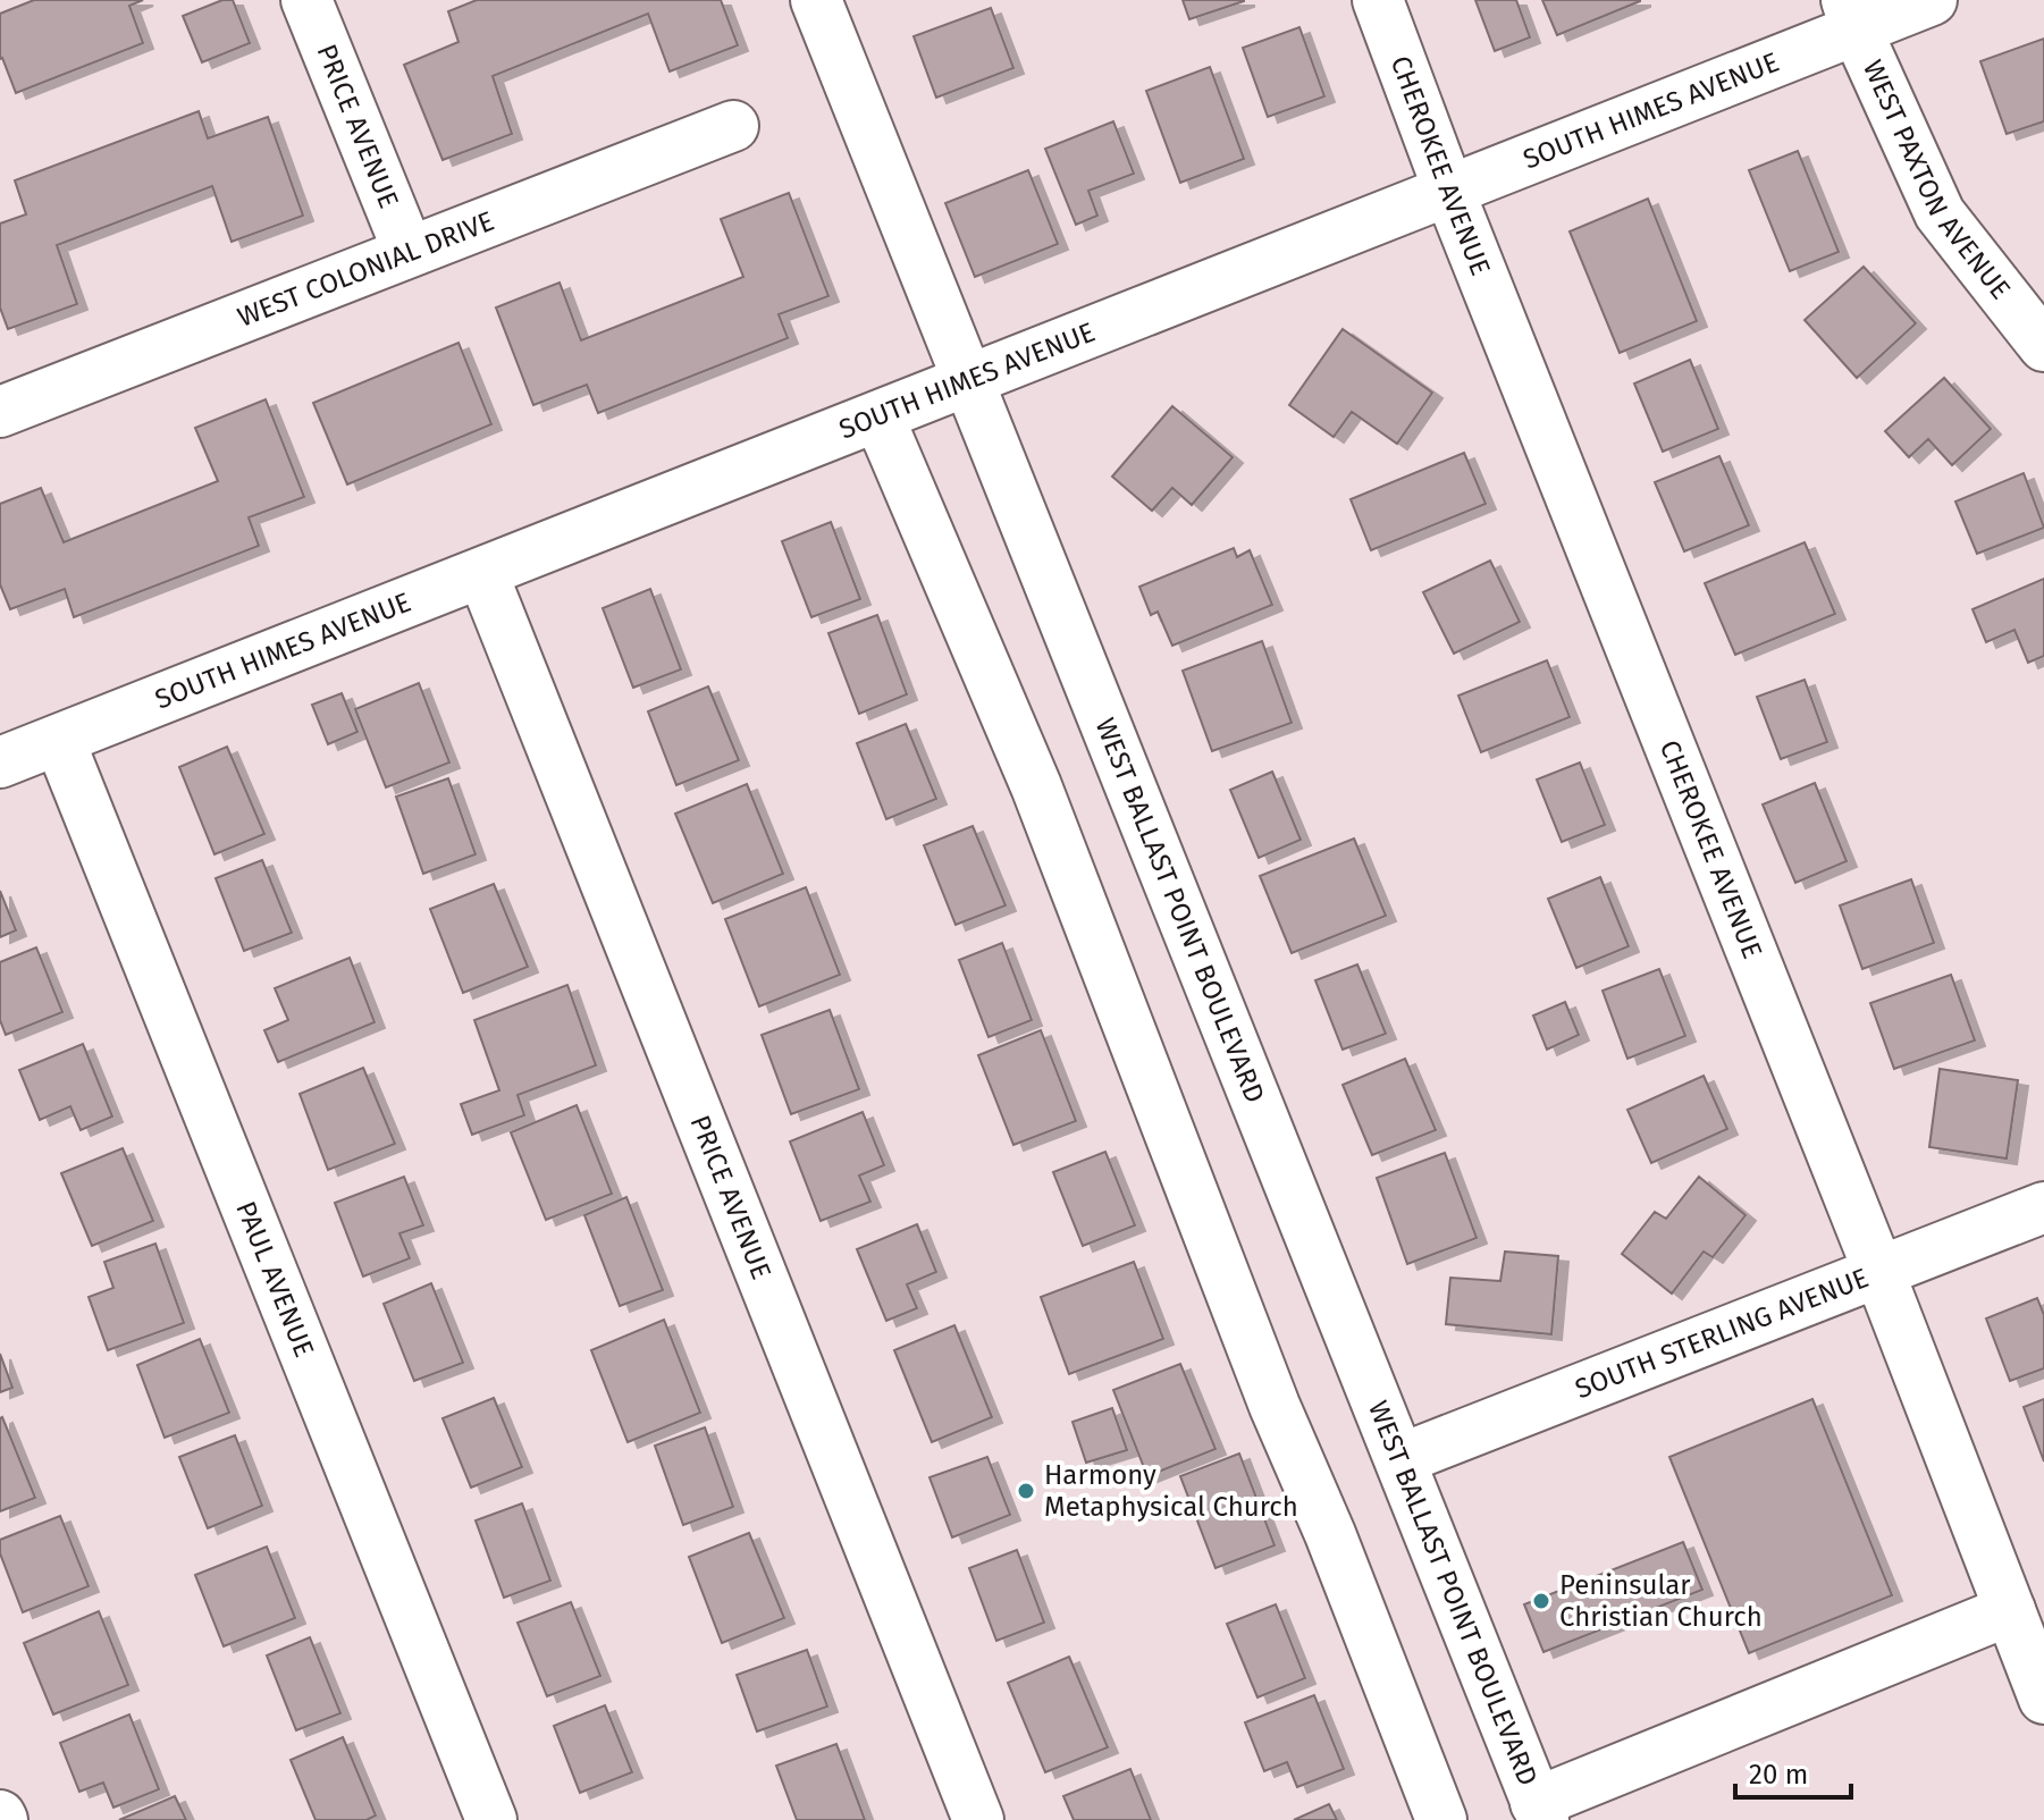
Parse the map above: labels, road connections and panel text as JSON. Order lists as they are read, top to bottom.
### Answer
{
  "streets": {
    "street": [
      "SOUTH HIMES AVENUE",
      "PRICE AVENUE",
      "CHEROKEE AVENUE",
      "WEST PAXTON AVENUE",
      "WEST COLONIAL DRIVE",
      "WEST BALLAST POINT BOULEVARD",
      "PAUL AVENUE",
      "SOUTH STERLING AVENUE"
    ]
  },
  "crossings": [
    ["SOUTH HIMES AVENUE", "PRICE AVENUE"],
    ["SOUTH HIMES AVENUE", "CHEROKEE AVENUE"],
    ["SOUTH HIMES AVENUE", "WEST PAXTON AVENUE"],
    ["SOUTH HIMES AVENUE", "WEST BALLAST POINT BOULEVARD"],
    ["SOUTH HIMES AVENUE", "PAUL AVENUE"],
    ["PRICE AVENUE", "WEST COLONIAL DRIVE"],
    ["CHEROKEE AVENUE", "SOUTH STERLING AVENUE"],
    ["WEST BALLAST POINT BOULEVARD", "SOUTH STERLING AVENUE"]
  ],
  "places": ["Harmony Metaphysical Church", "Peninsular Christian Church"],
  "scale_bar": "20 m"
}
